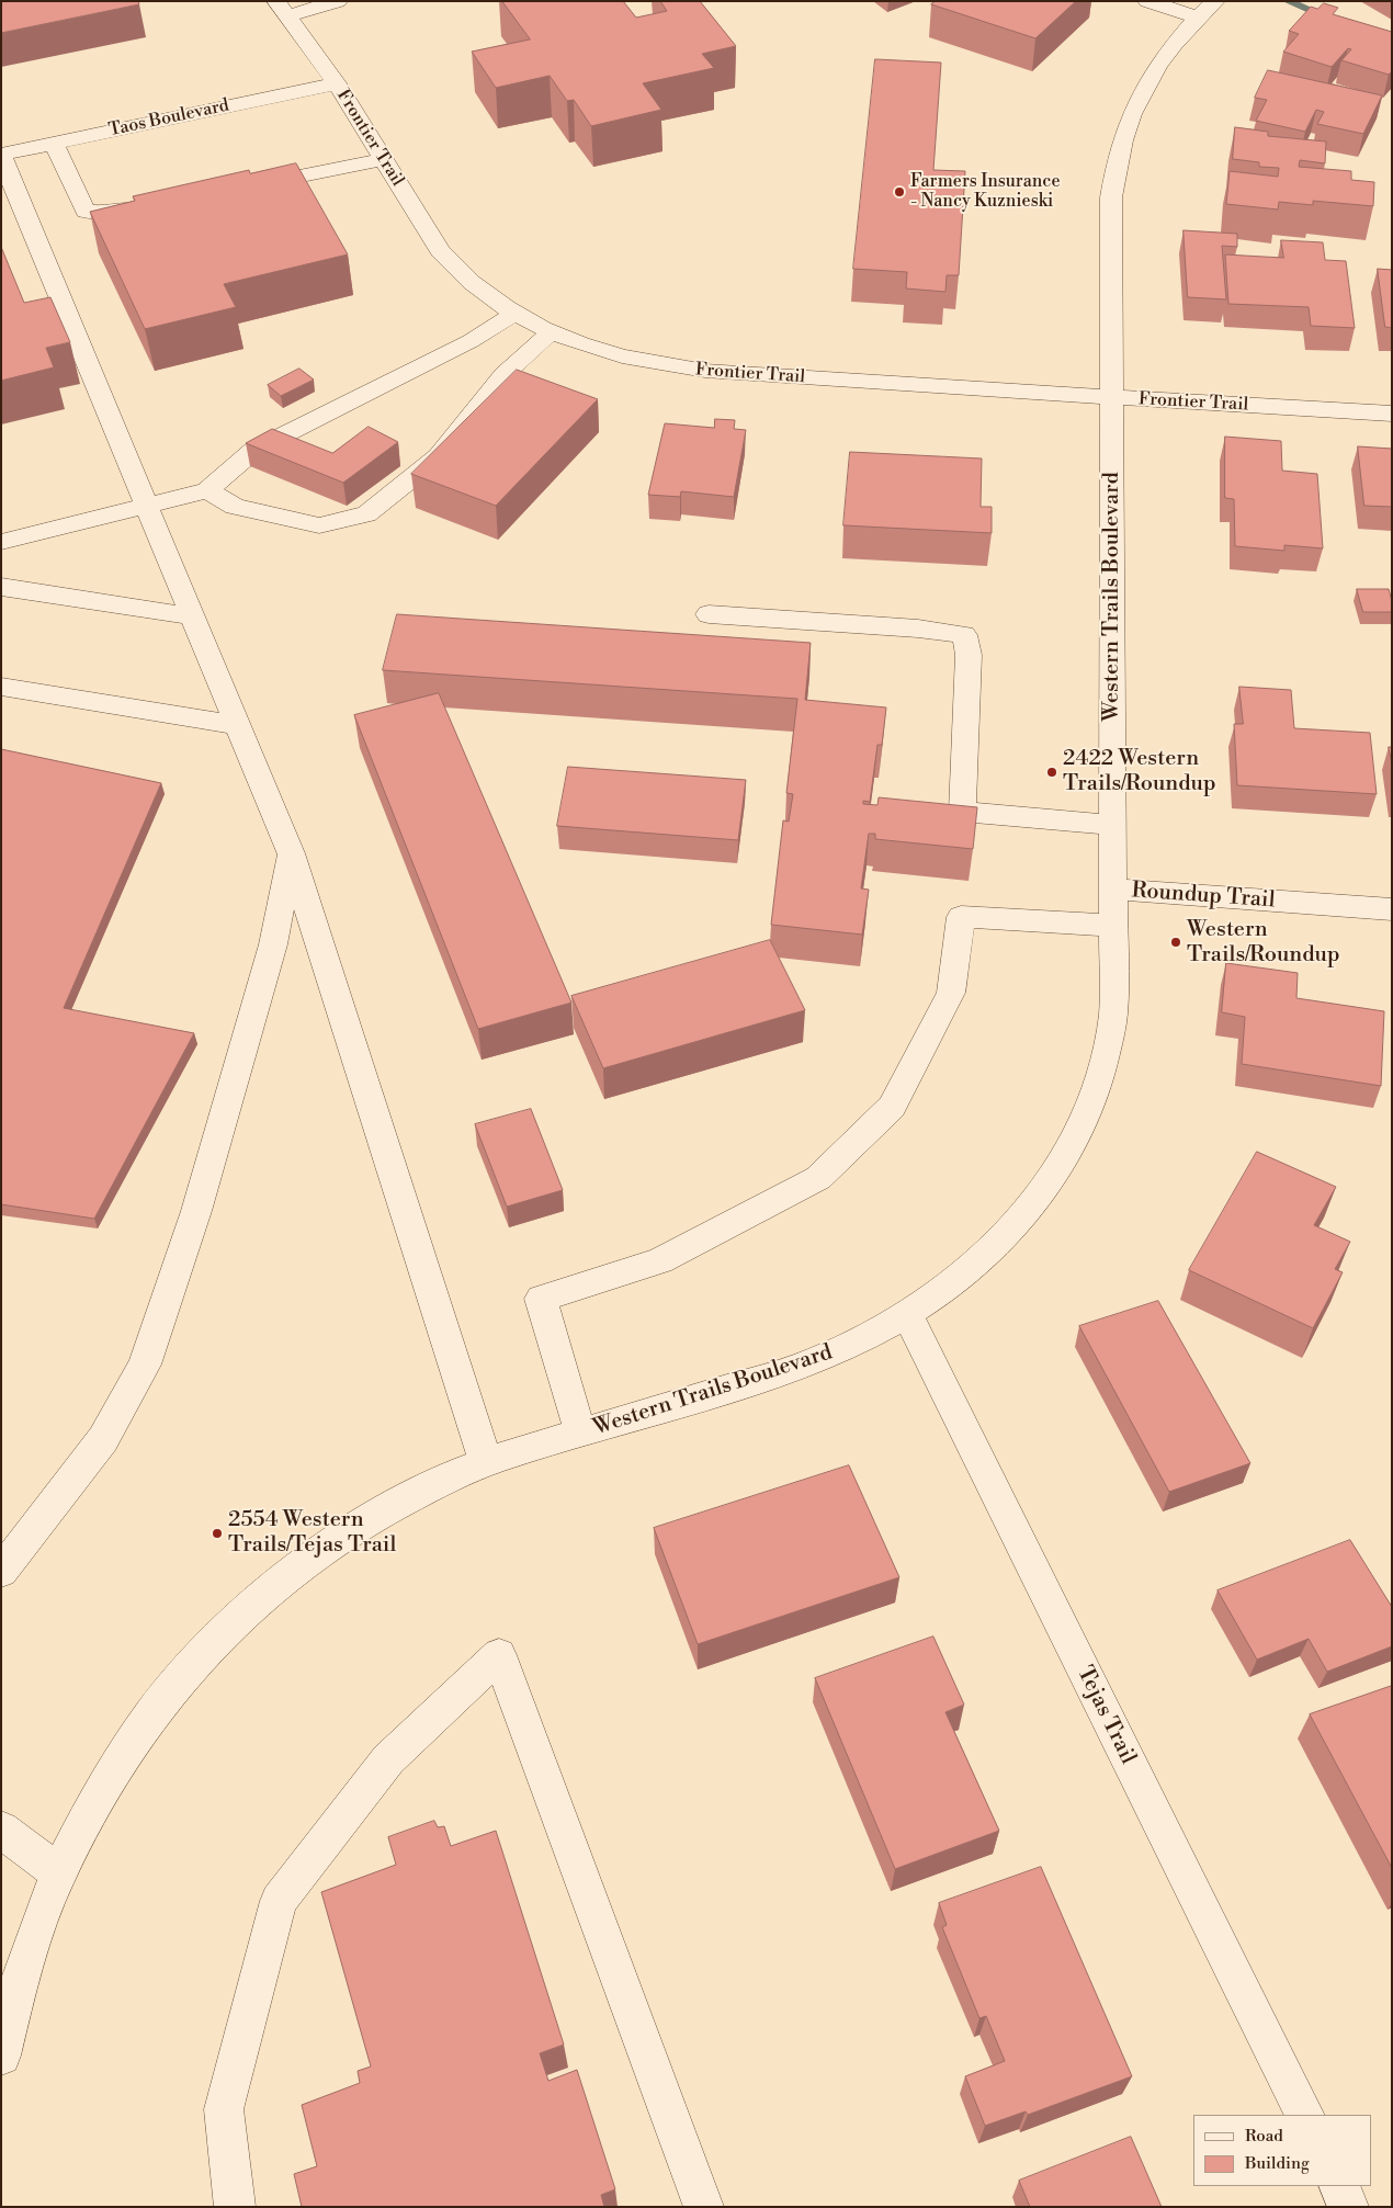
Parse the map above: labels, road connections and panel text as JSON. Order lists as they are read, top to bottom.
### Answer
{
  "streets": {
    "street": [
      "Taos Boulevard",
      "Frontier Trail",
      "Western Trails Boulevard",
      "Roundup Trail",
      "Tejas Trail"
    ]
  },
  "crossings": [
    ["Taos Boulevard", "Frontier Trail"],
    ["Frontier Trail", "Western Trails Boulevard"],
    ["Western Trails Boulevard", "Roundup Trail"],
    ["Western Trails Boulevard", "Tejas Trail"]
  ],
  "places": [
    "Farmers Insurance - Nancy Kuznieski",
    "2422 Western Trails/Roundup",
    "Western Trails/Roundup",
    "2554 Western Trails/Tejas Trail"
  ],
  "legend": ["Road", "Building"]
}
